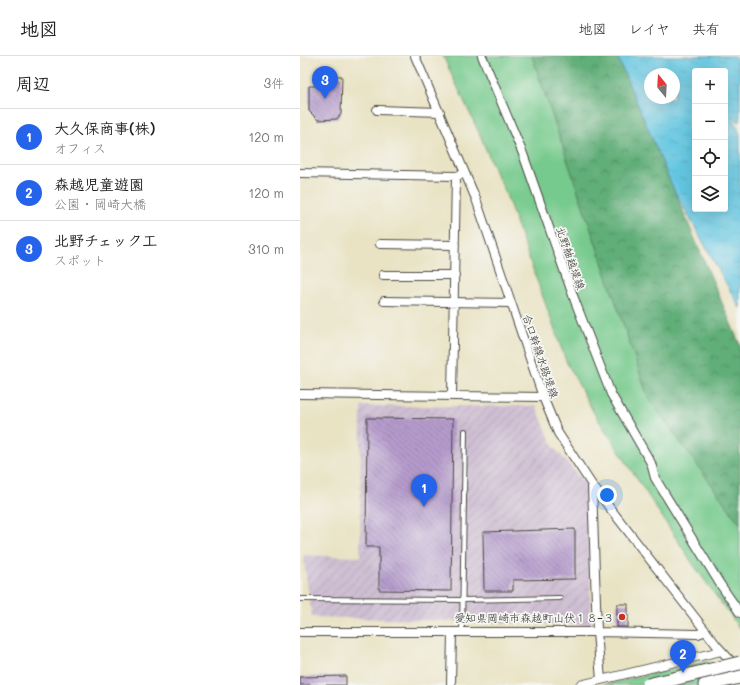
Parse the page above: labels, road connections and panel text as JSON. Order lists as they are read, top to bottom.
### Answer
{
  "streets": {
    "street": ["北野舳越堤線", "合口幹線水路堤線"]
  },
  "places": ["愛知県岡崎市森越町山伏１８‐３"],
  "north": "top",
  "page": {
    "header": "地図",
    "nav": ["地図", "レイヤ", "共有"],
    "heading": ["周辺", "3件"],
    "pins": ["3", "1", "2"],
    "map_buttons": ["+", "−"],
    "list": [
      {
        "mark": "1",
        "name": "大久保商事(株)",
        "note": "オフィス",
        "value": "120 m"
      },
      {
        "mark": "2",
        "name": "森越児童遊園",
        "note": "公園 · 岡崎大橋",
        "value": "120 m"
      },
      {
        "mark": "3",
        "name": "北野チェック工",
        "note": "スポット",
        "value": "310 m"
      }
    ]
  }
}
